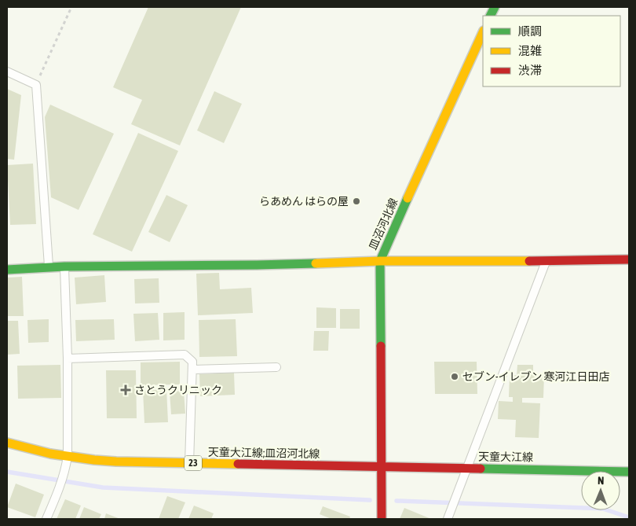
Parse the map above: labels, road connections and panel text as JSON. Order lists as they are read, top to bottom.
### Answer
{
  "streets": {
    "main road": [
      "皿沼河北線",
      "天童大江線;皿沼河北線",
      "天童大江線",
      "23"
    ]
  },
  "crossings": [
    ["皿沼河北線", "天童大江線;皿沼河北線"],
    ["皿沼河北線", "天童大江線"],
    ["天童大江線;皿沼河北線", "天童大江線"]
  ],
  "places": {
    "other": ["らあめん はらの屋", "セブン-イレブン 寒河江日田店"],
    "health": ["さとうクリニック"]
  },
  "legend": ["順調", "混雑", "渋滞"],
  "north": "top"
}
